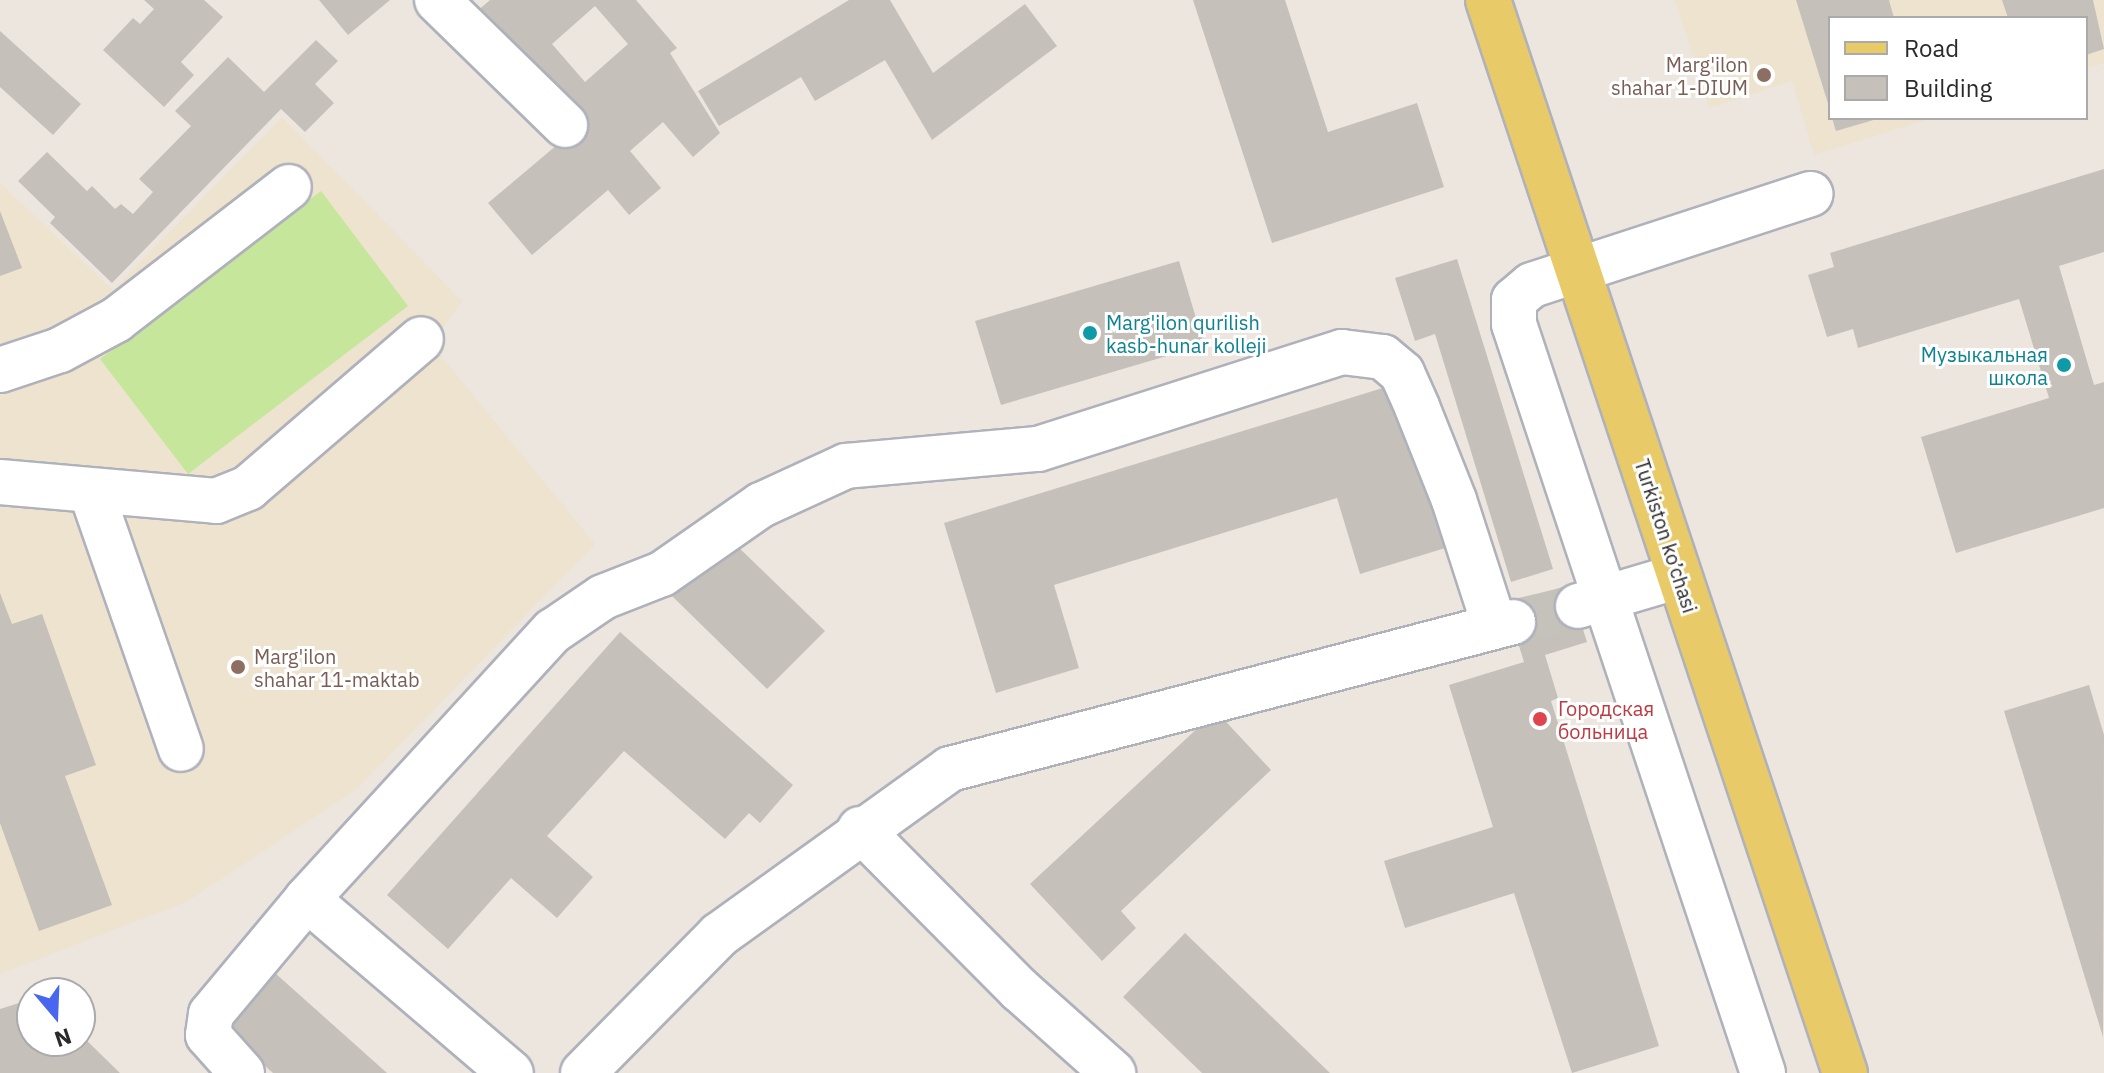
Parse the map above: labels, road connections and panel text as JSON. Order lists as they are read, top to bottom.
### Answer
{
  "streets": {
    "main road": ["Turkiston ko’chasi"]
  },
  "places": [
    "Marg'ilon shahar 1-DIUM",
    "Marg'ilon qurilish kasb-hunar kolleji",
    "Музыкальная школа",
    "Marg'ilon shahar 11-maktab",
    "Городская больница"
  ],
  "legend": ["Road", "Building"],
  "north": "bottom"
}
